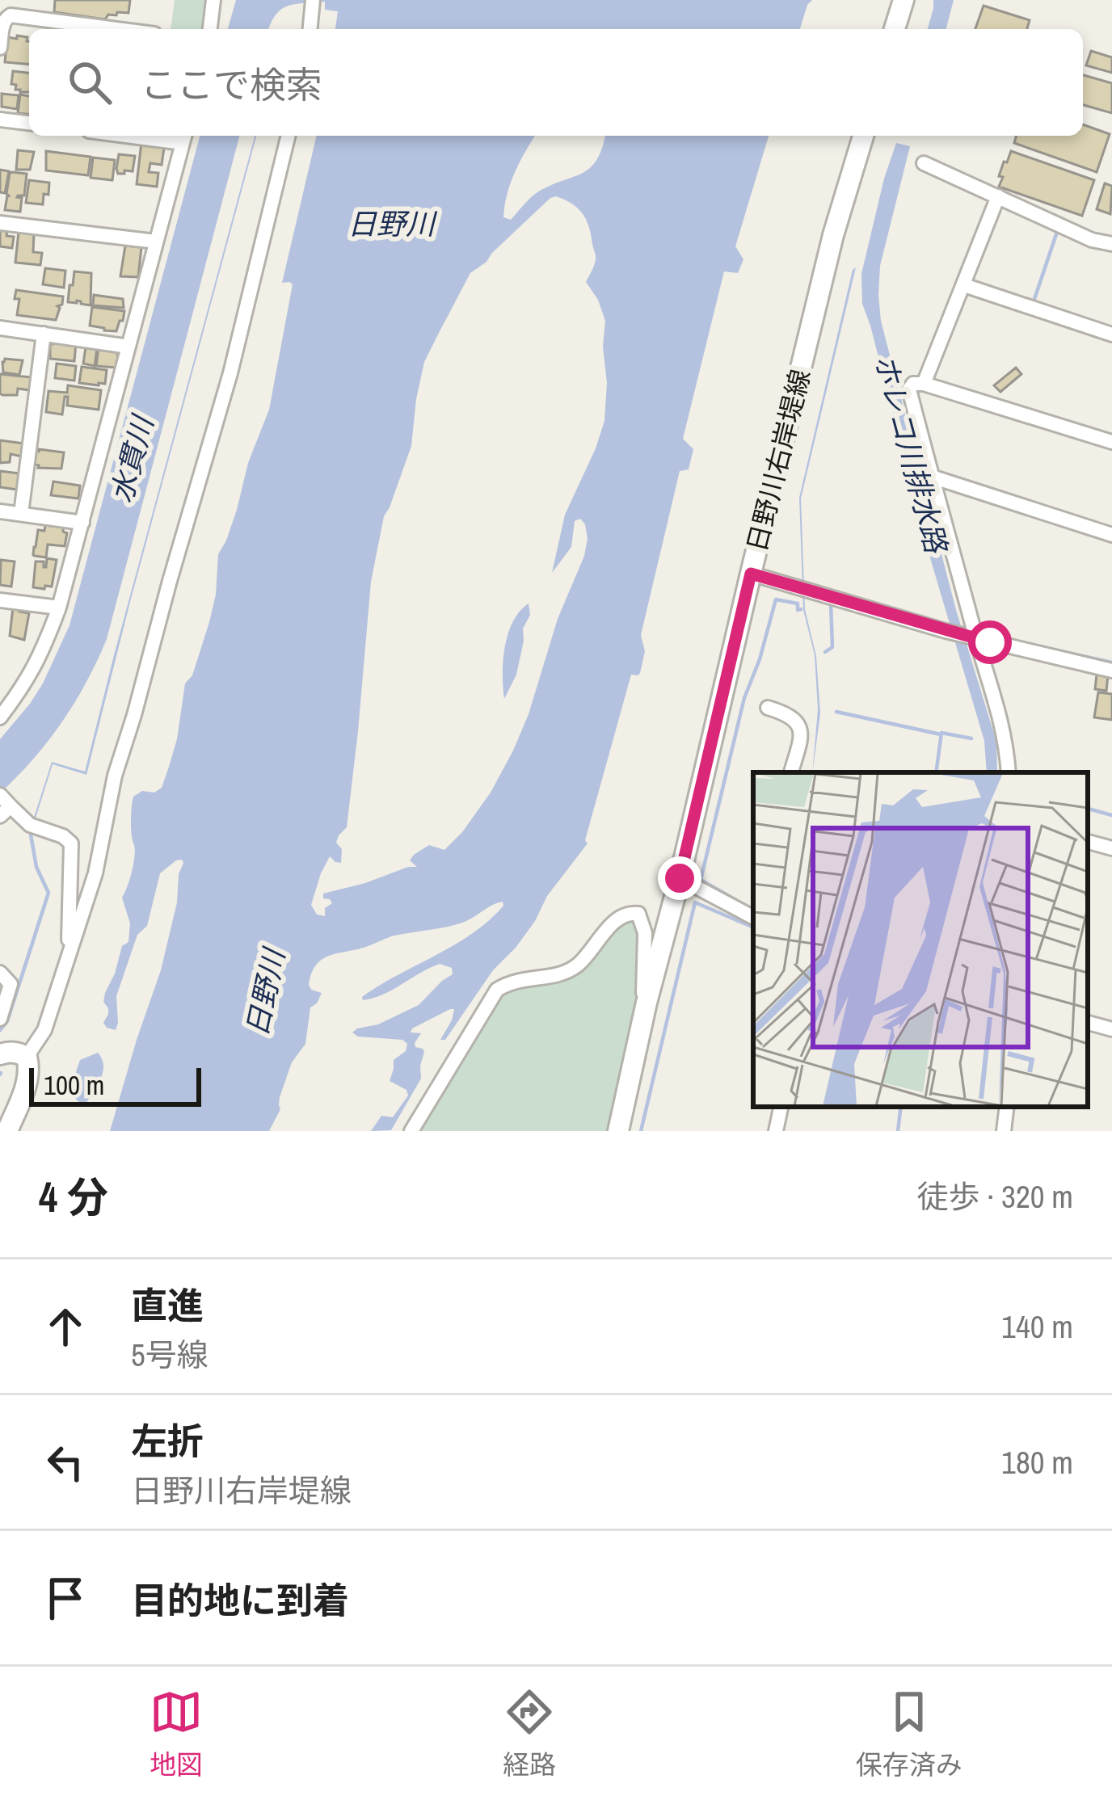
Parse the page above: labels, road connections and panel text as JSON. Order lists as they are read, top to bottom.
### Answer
{
  "streets": {
    "street": ["日野川右岸堤線"]
  },
  "water": ["日野川", "ホレコ川排水路", "水貫川"],
  "scale_bar": "100 m",
  "page": {
    "search": "ここで検索",
    "scale": "100 m",
    "heading": ["4 分", "徒歩 · 320 m"],
    "list": [
      ["直進", "5号線", "140 m"],
      ["左折", "日野川右岸堤線", "180 m"],
      "目的地に到着"
    ],
    "nav": ["地図", "経路", "保存済み"]
  }
}
